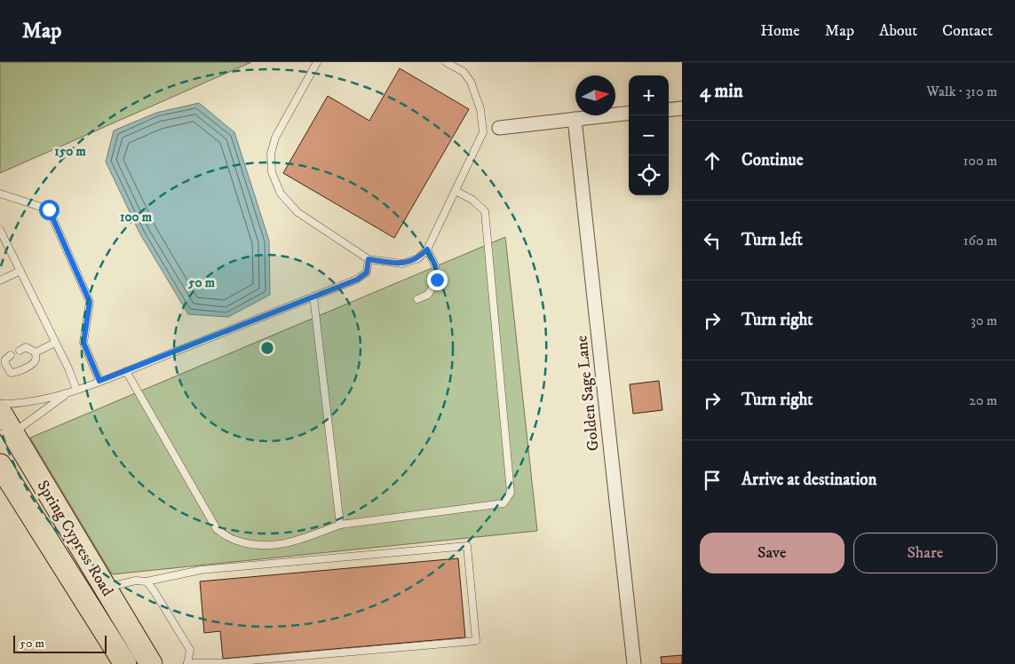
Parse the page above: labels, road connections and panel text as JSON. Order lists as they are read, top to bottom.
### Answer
{
  "streets": {
    "main road": ["Spring Cypress Road"],
    "street": ["Golden Sage Lane"]
  },
  "scale_bar": "50 m",
  "north": "right",
  "page": {
    "header": "Map",
    "nav": [
      "Home",
      "Map",
      "About",
      "Contact"
    ],
    "heading": ["4 min", "Walk · 310 m"],
    "map_buttons": ["+", "−"],
    "list": [
      ["Continue", "100 m"],
      ["Turn left", "160 m"],
      ["Turn right", "30 m"],
      ["Turn right", "20 m"],
      "Arrive at destination"
    ],
    "buttons": ["Save", "Share"],
    "scale": "50 m"
  },
  "rings": ["150 m", "100 m", "50 m"]
}
